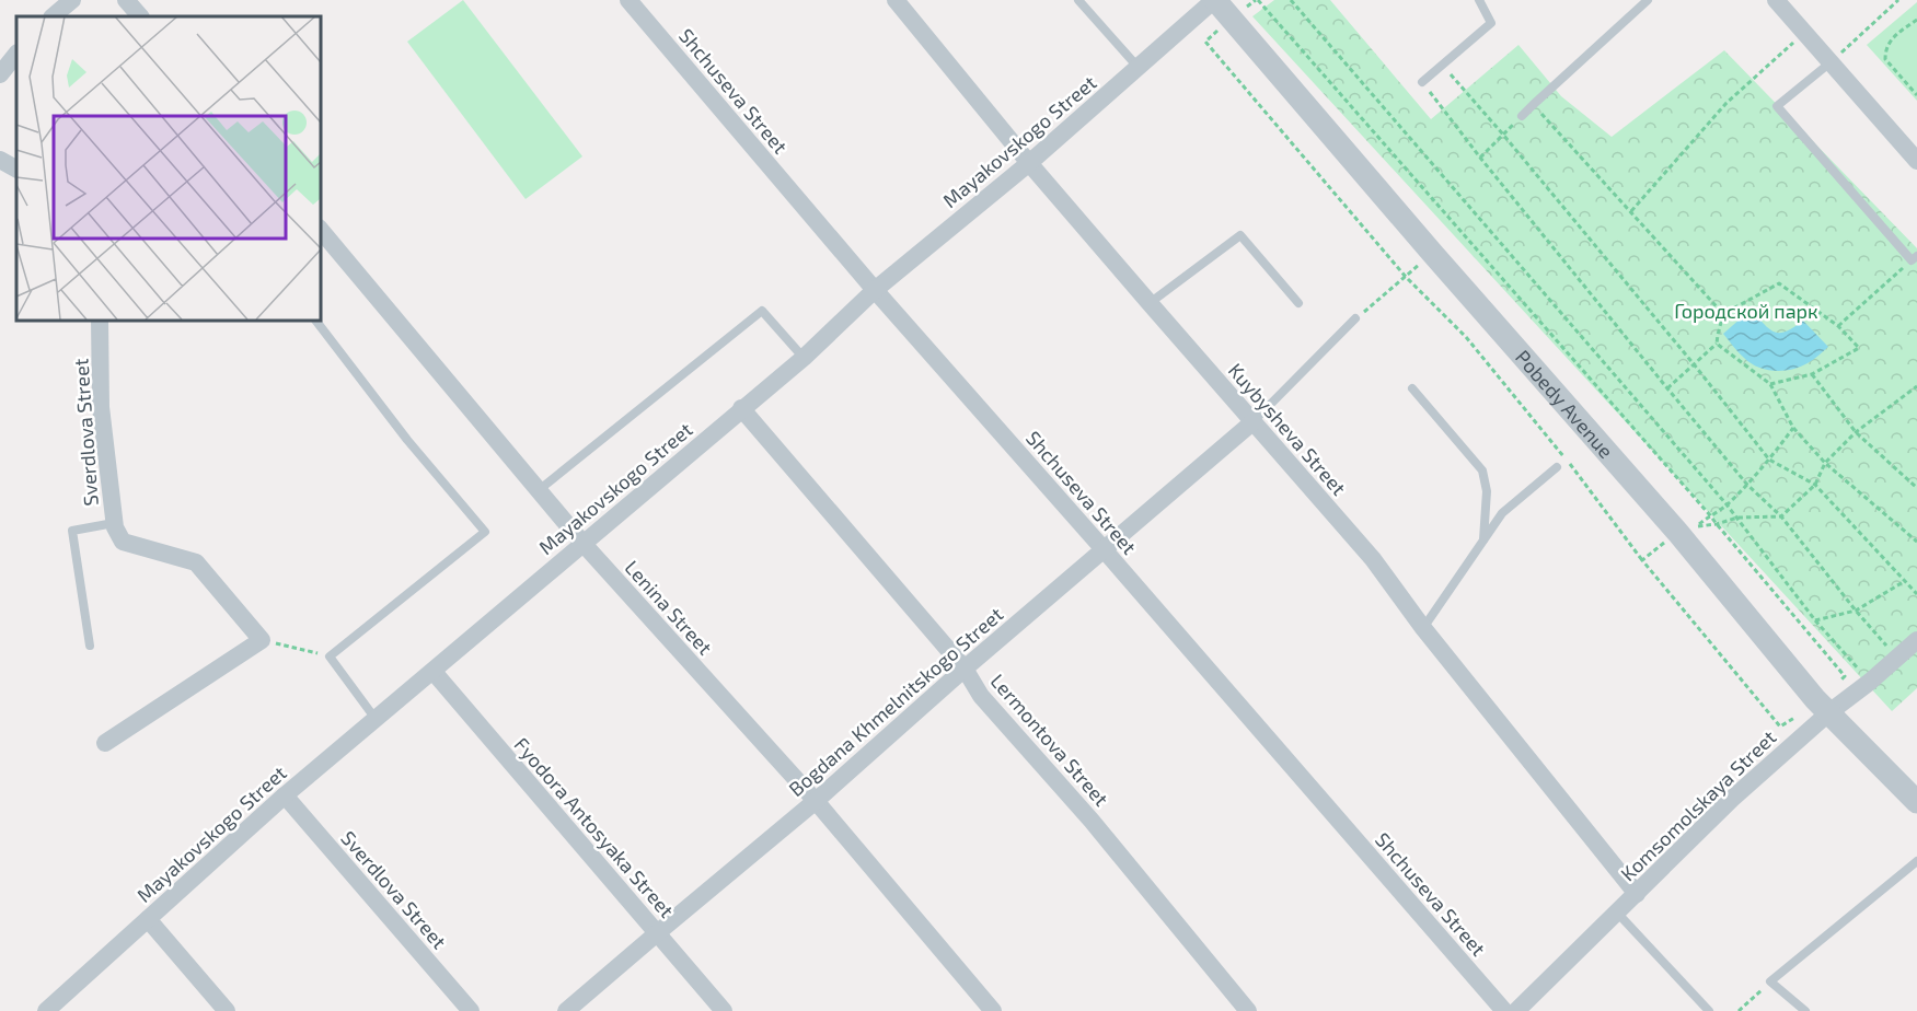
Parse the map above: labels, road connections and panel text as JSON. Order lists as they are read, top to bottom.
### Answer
{
  "streets": {
    "street": [
      "Shchuseva Street",
      "Mayakovskogo Street",
      "Pobedy Avenue",
      "Kuybysheva Street",
      "Sverdlova Street",
      "Lenina Street",
      "Bogdana Khmelnitskogo Street",
      "Lermontova Street",
      "Komsomolskaya Street",
      "Fyodora Antosyaka Street"
    ]
  },
  "crossings": [
    ["Shchuseva Street", "Mayakovskogo Street"],
    ["Shchuseva Street", "Bogdana Khmelnitskogo Street"],
    ["Mayakovskogo Street", "Pobedy Avenue"],
    ["Mayakovskogo Street", "Kuybysheva Street"],
    ["Mayakovskogo Street", "Sverdlova Street"],
    ["Mayakovskogo Street", "Lenina Street"],
    ["Mayakovskogo Street", "Lermontova Street"],
    ["Mayakovskogo Street", "Fyodora Antosyaka Street"],
    ["Pobedy Avenue", "Komsomolskaya Street"],
    ["Kuybysheva Street", "Bogdana Khmelnitskogo Street"],
    ["Kuybysheva Street", "Komsomolskaya Street"],
    ["Lenina Street", "Bogdana Khmelnitskogo Street"],
    ["Bogdana Khmelnitskogo Street", "Lermontova Street"],
    ["Bogdana Khmelnitskogo Street", "Fyodora Antosyaka Street"]
  ],
  "parks": ["Городской парк"]
}
